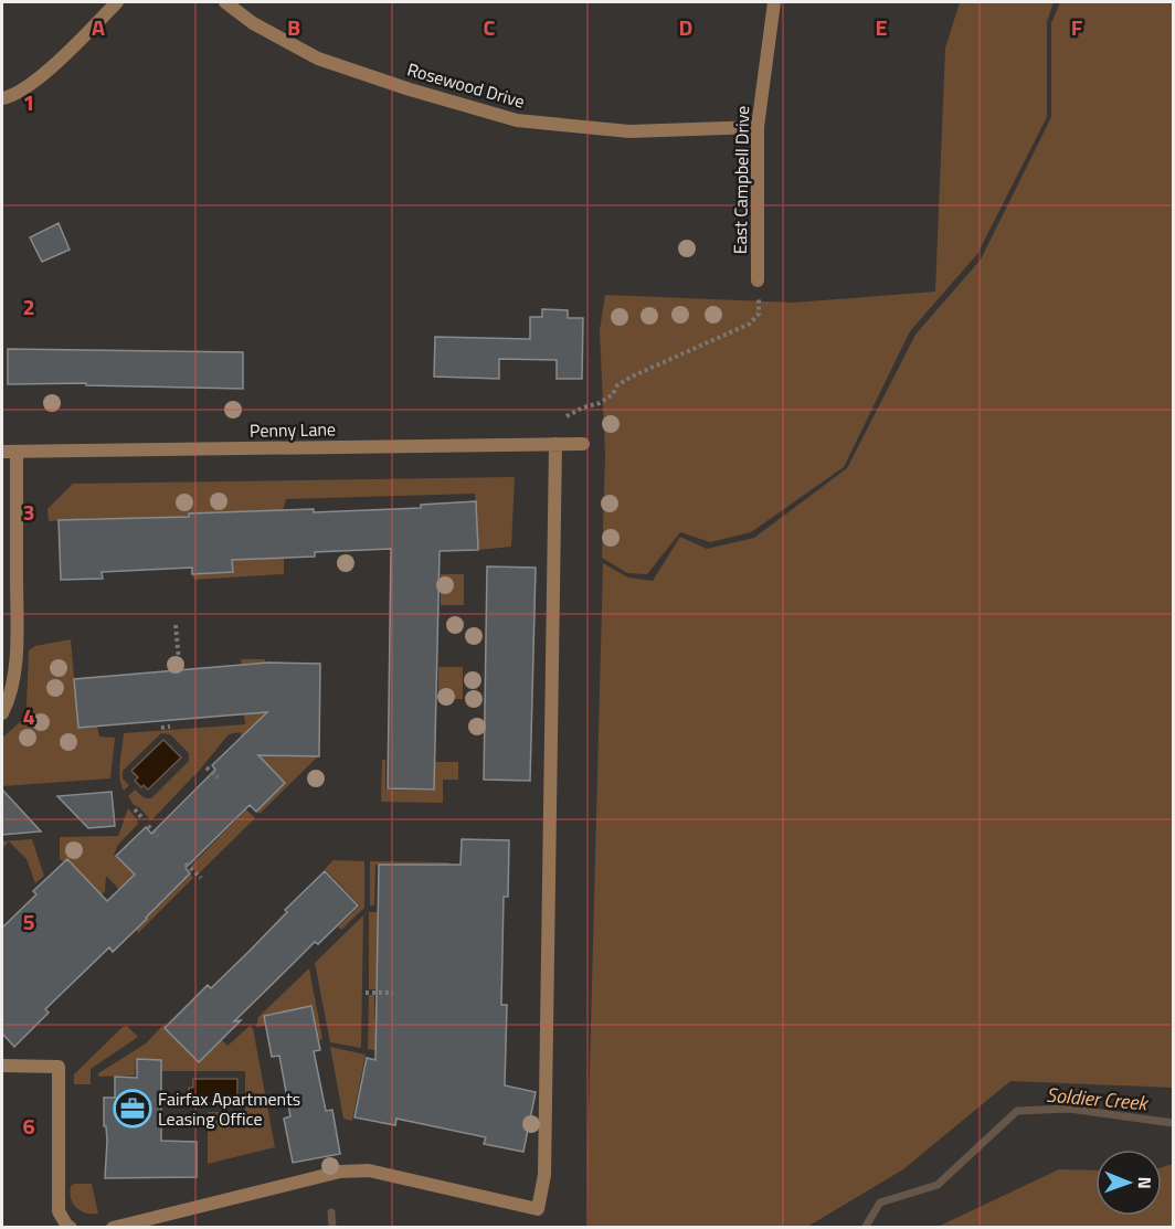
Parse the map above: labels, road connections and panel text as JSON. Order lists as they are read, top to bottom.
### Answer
{
  "streets": {
    "street": ["Rosewood Drive", "East Campbell Drive", "Penny Lane"]
  },
  "crossings": [
    ["Rosewood Drive", "East Campbell Drive"]
  ],
  "water": ["Soldier Creek"],
  "places": {
    "office": ["Fairfax Apartments Leasing Office"]
  },
  "north": "right",
  "grid": {
    "columns": [
      "A",
      "B",
      "C",
      "D",
      "E",
      "F"
    ],
    "rows": [
      "1",
      "2",
      "3",
      "4",
      "5",
      "6"
    ]
  }
}
